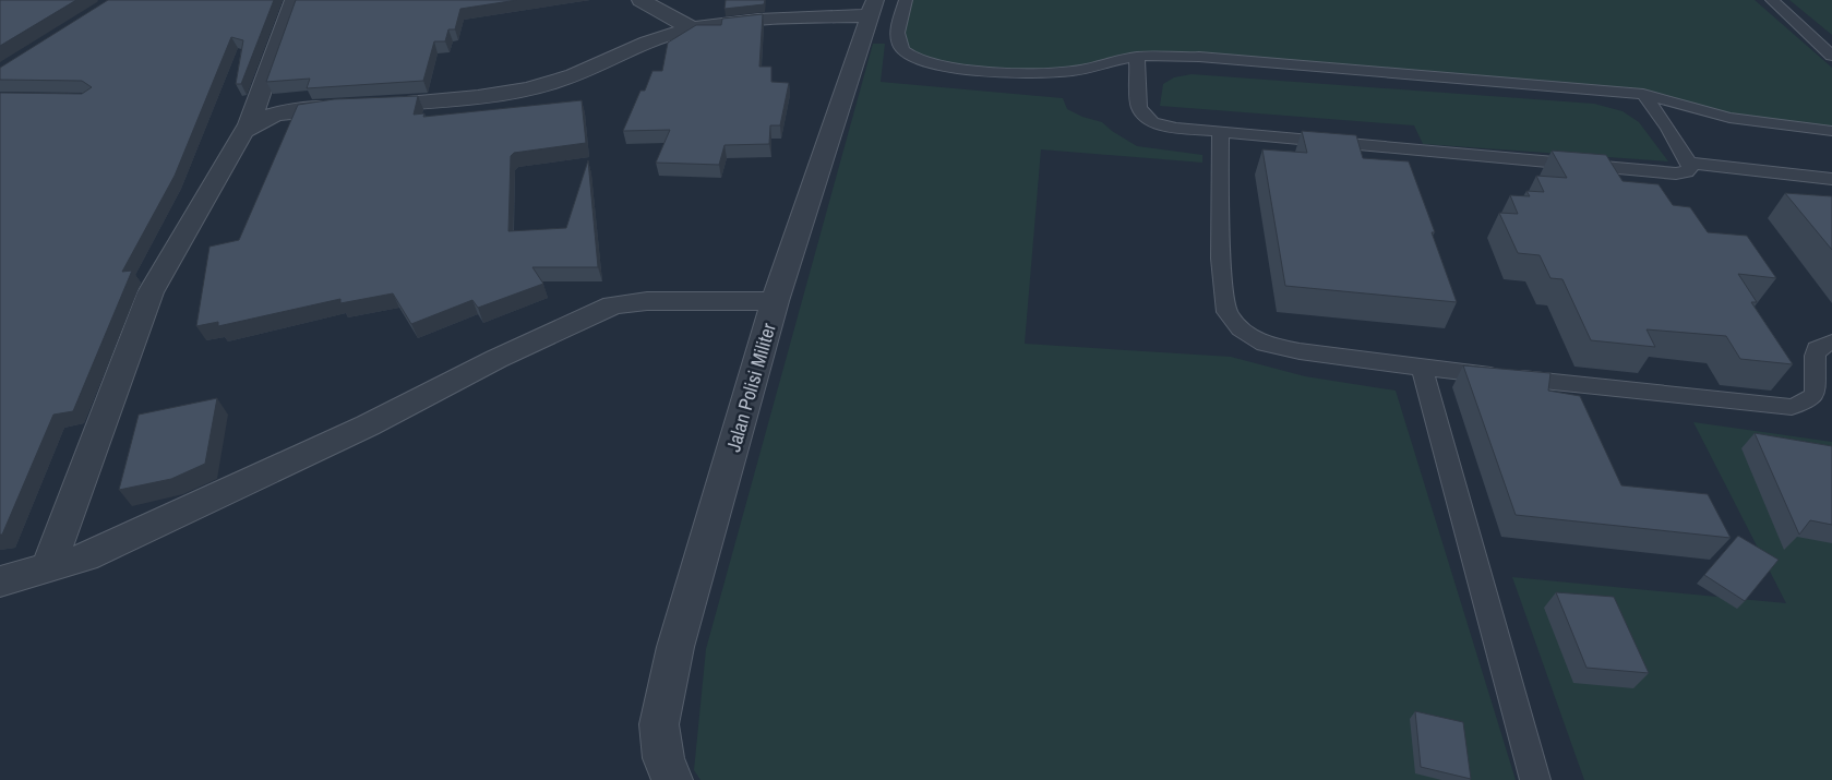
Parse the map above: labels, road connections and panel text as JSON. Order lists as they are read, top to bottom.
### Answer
{
  "streets": {
    "street": ["Jalan Polisi Militer"]
  }
}
